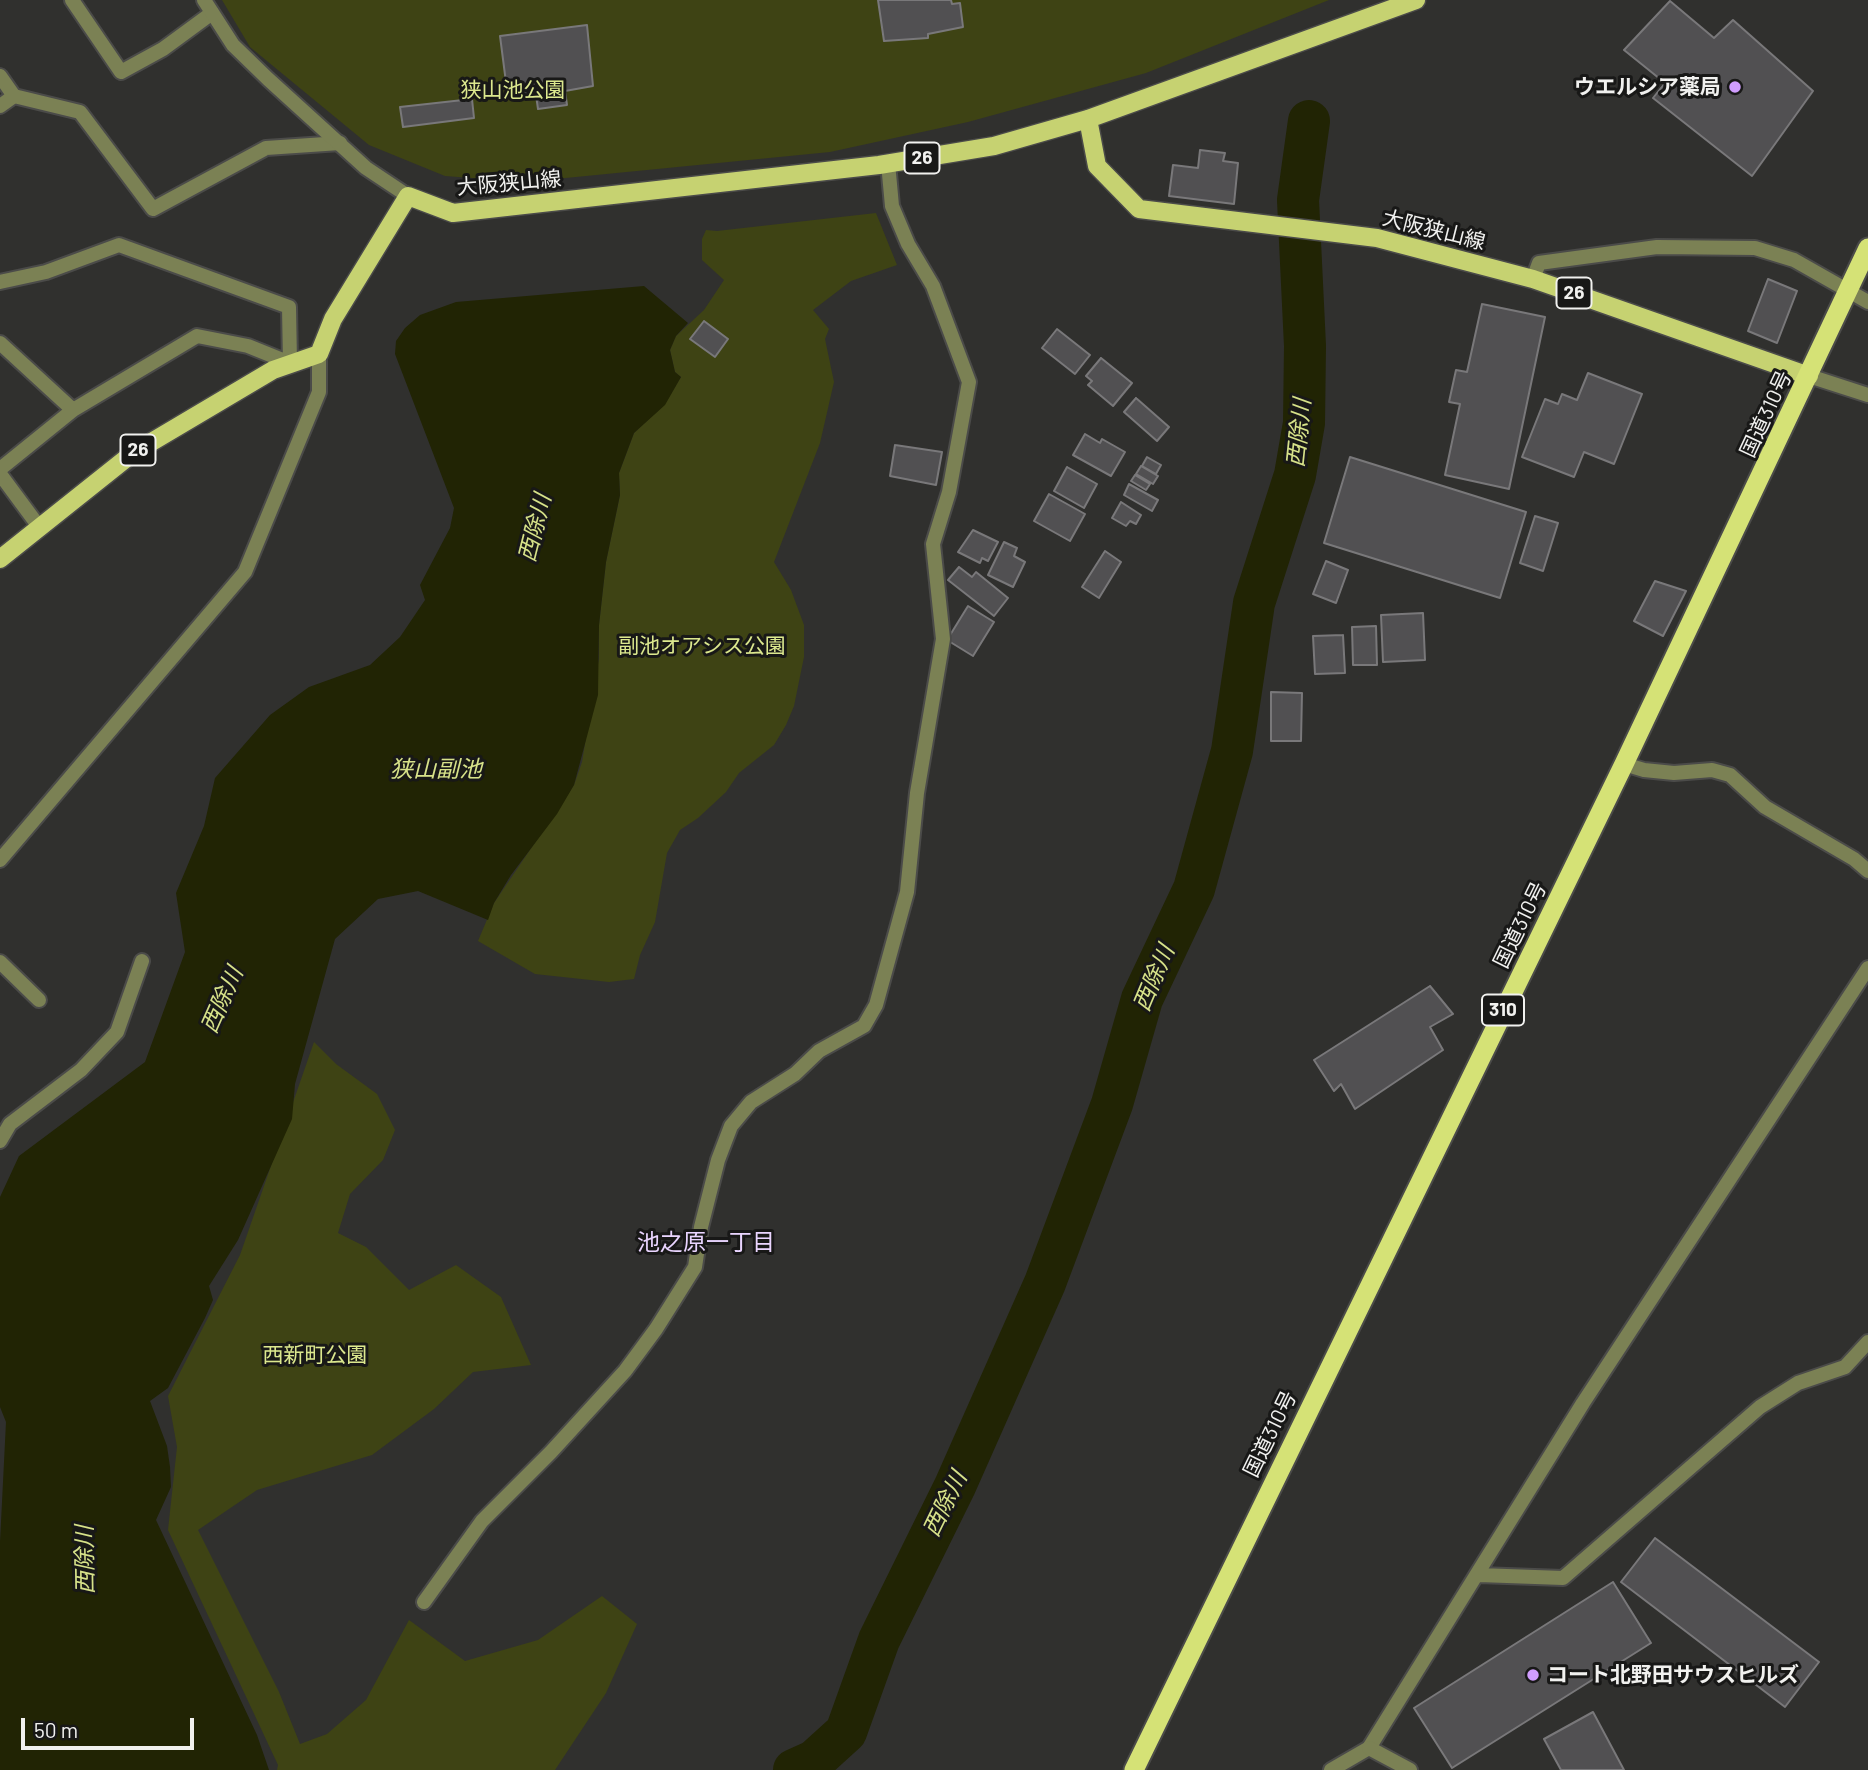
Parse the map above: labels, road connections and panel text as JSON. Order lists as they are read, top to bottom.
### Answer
{
  "streets": {
    "highway": ["国道310号", "310"],
    "main road": ["26", "大阪狭山線"]
  },
  "crossings": [
    ["大阪狭山線", "国道310号"]
  ],
  "districts": ["池之原一丁目"],
  "water": ["西除川", "狭山副池"],
  "parks": ["狭山池公園", "副池オアシス公園", "西新町公園"],
  "places": ["ウエルシア薬局", "コート北野田サウスヒルズ"],
  "scale_bar": "50 m"
}
